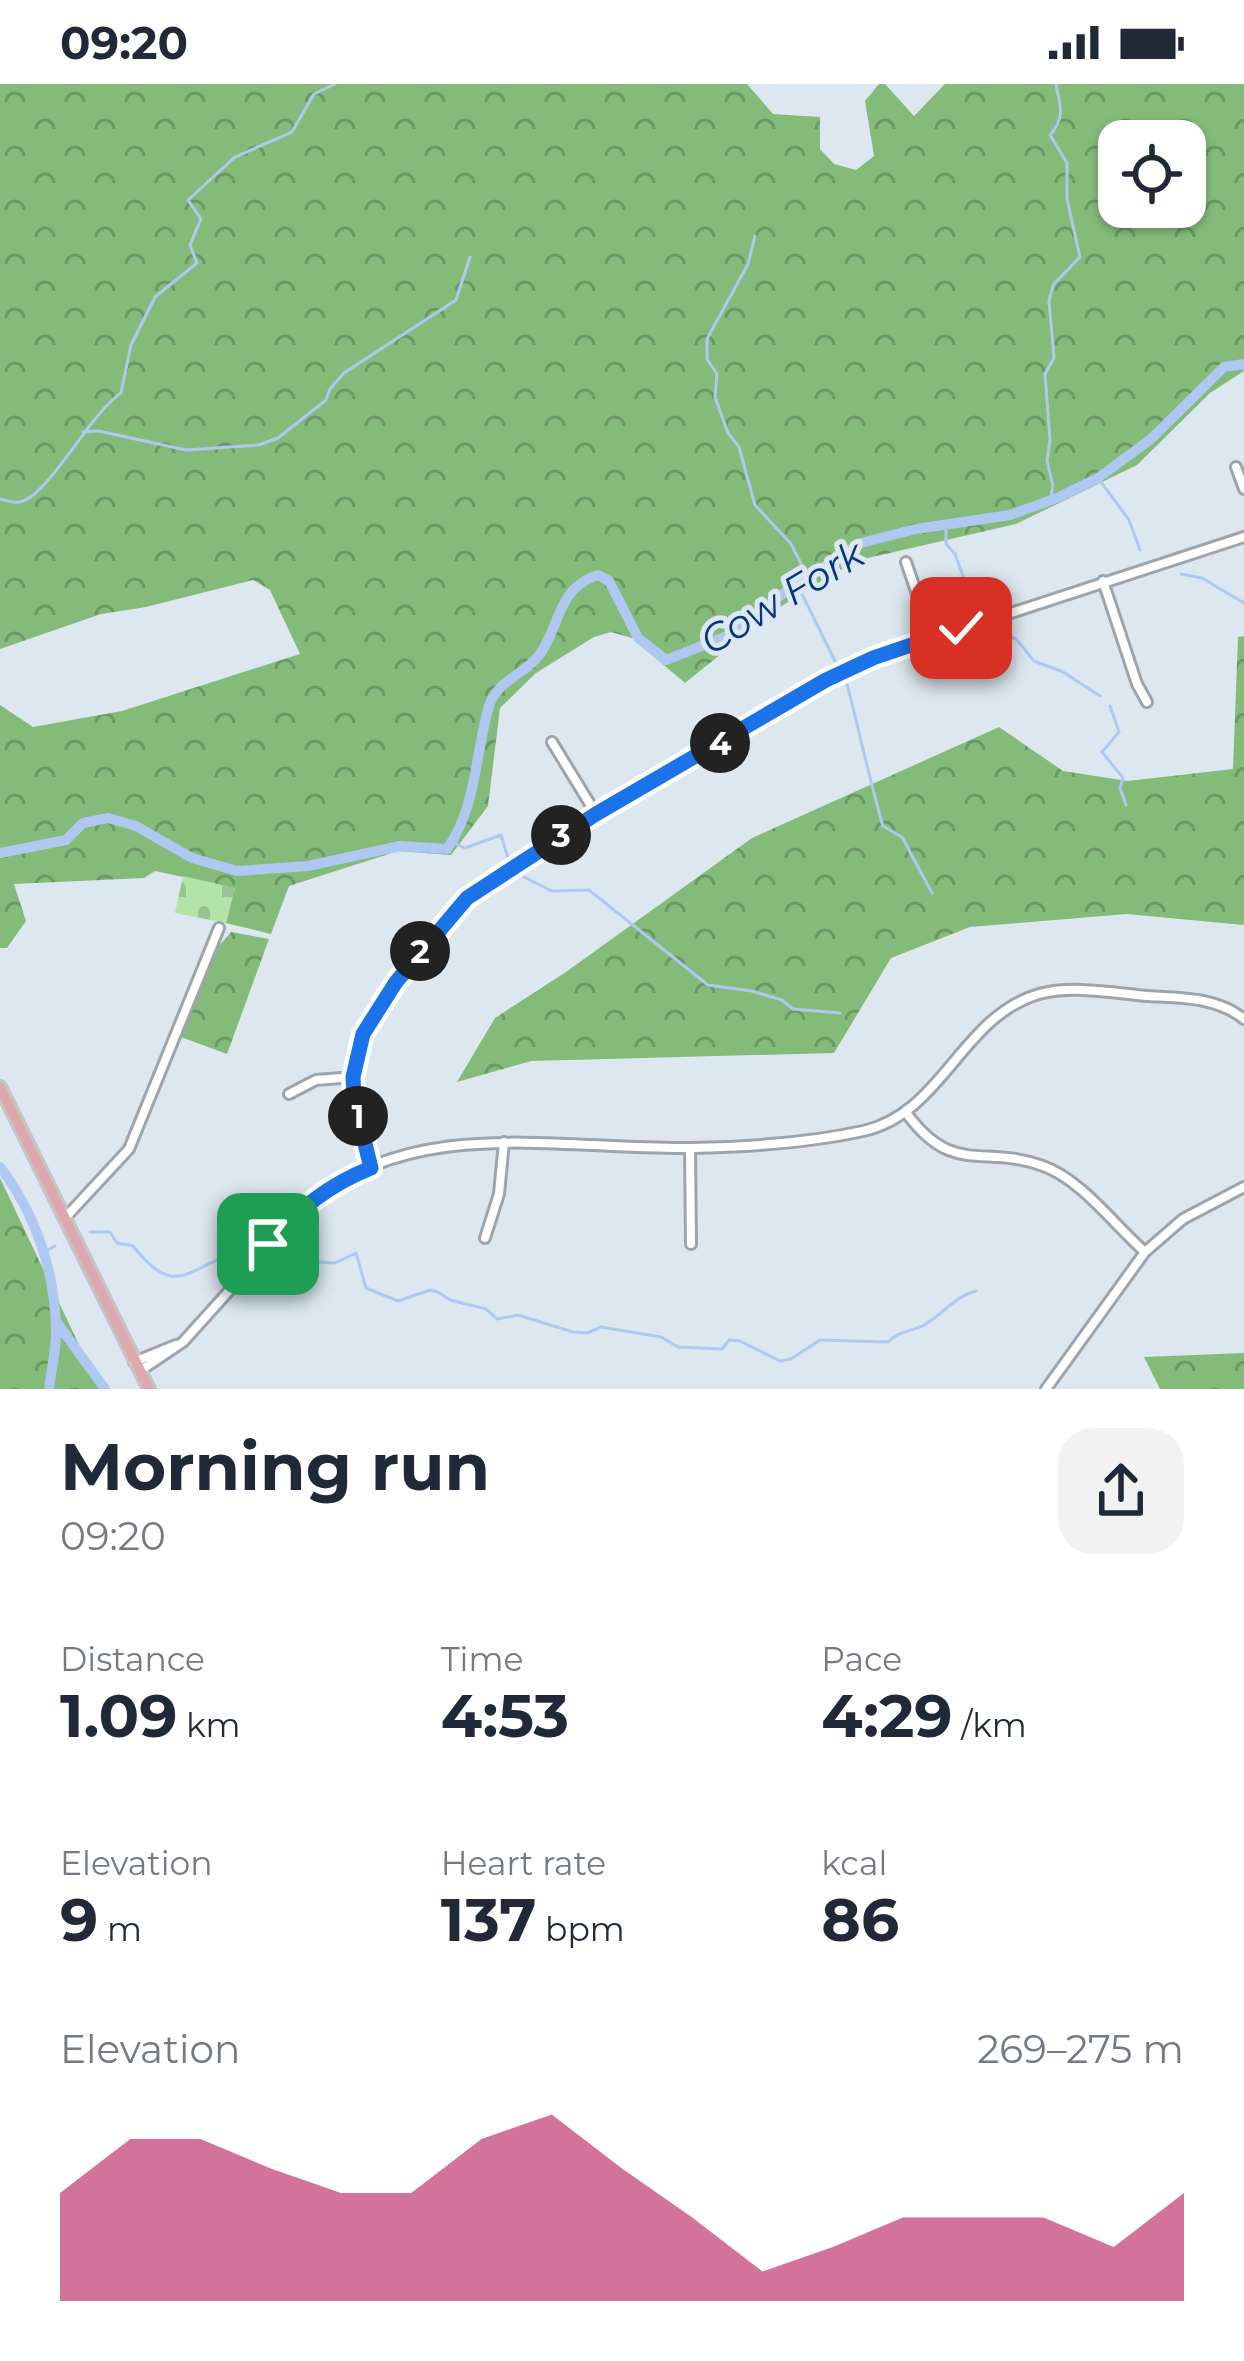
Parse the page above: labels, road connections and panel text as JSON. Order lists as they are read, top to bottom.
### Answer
{
  "water": ["Cow Fork"],
  "page": {
    "status": "09:20",
    "pins": [
      "4",
      "3",
      "2",
      "1"
    ],
    "heading": ["Morning run", "09:20"],
    "stats": [
      ["Distance", "1.09 km"],
      ["Time", "4:53"],
      ["Pace", "4:29 /km"],
      ["Elevation", "9 m"],
      ["Heart rate", "137 bpm"],
      ["kcal", "86"]
    ],
    "chart": ["Elevation", "269–275 m"]
  }
}
